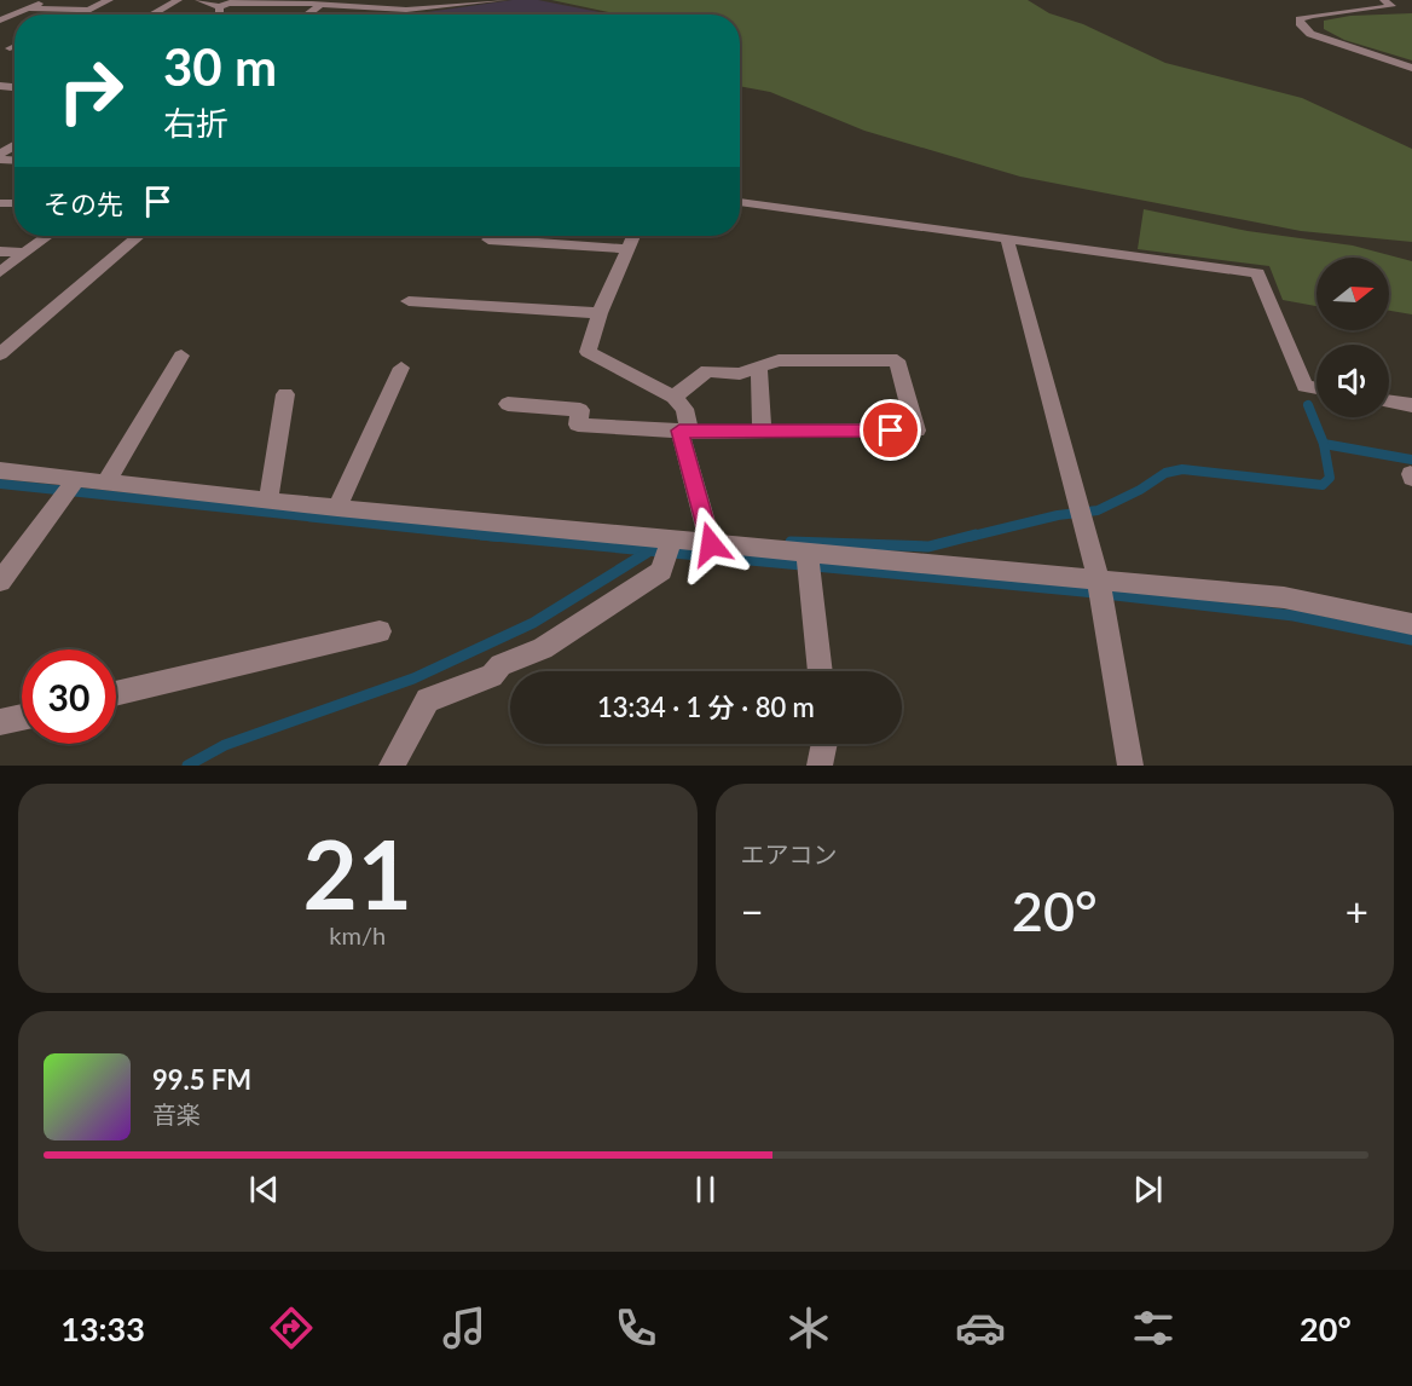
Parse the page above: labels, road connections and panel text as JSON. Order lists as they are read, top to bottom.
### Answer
{
  "north": "right",
  "page": {
    "turn": ["30 m", "右折"],
    "then": "その先",
    "limit": "30",
    "trip": "13:34 · 1 分 · 80 m",
    "tile": [
      ["21", "km/h"],
      "エアコン"
    ],
    "heat": ["−", "20°", "+"],
    "song": ["99.5 FM", "音楽"],
    "tabs": ["13:33", "20°"]
  }
}
